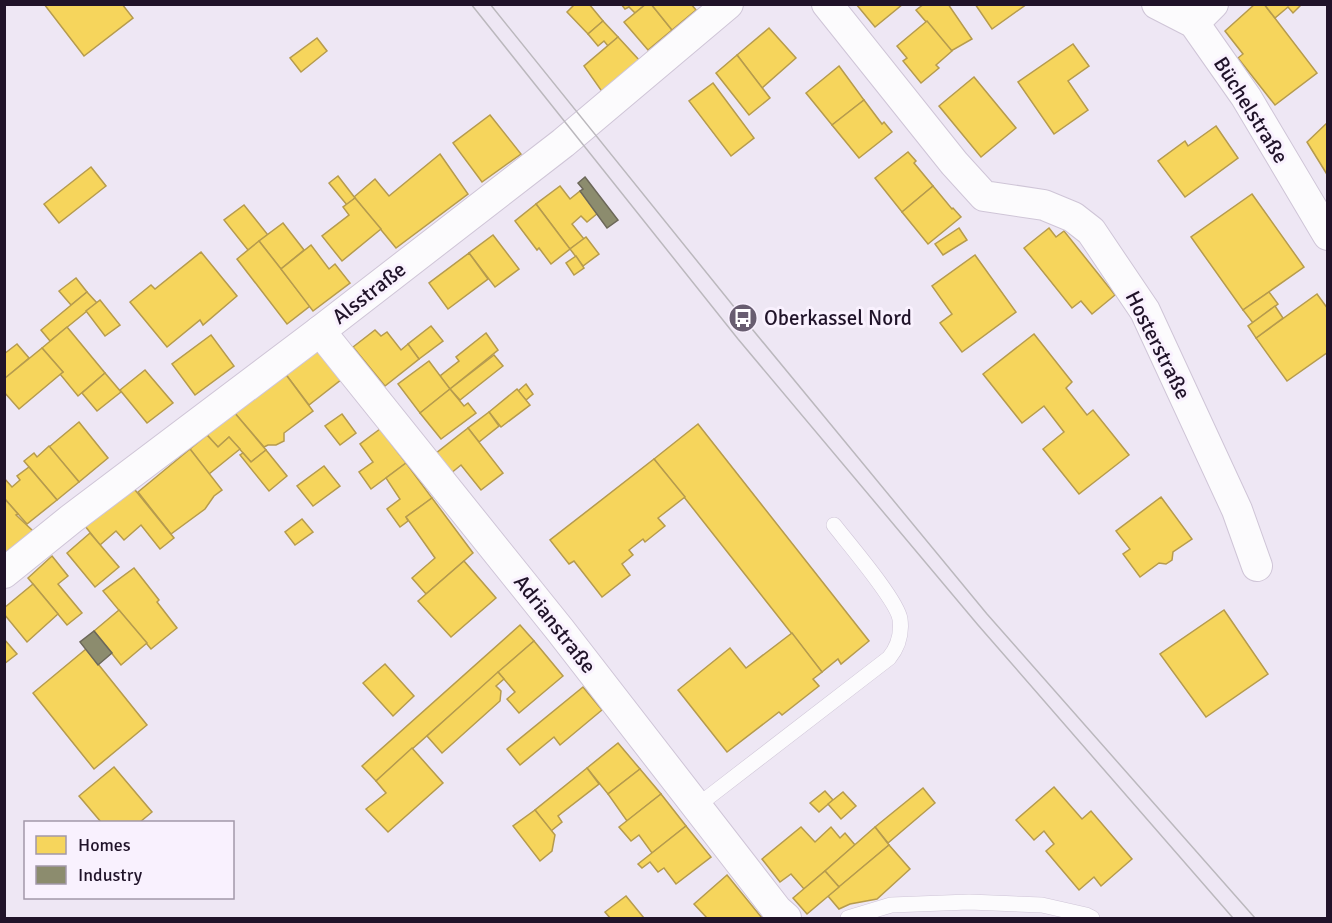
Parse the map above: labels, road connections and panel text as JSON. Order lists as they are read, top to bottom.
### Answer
{
  "streets": {
    "street": [
      "Büchelstraße",
      "Alsstraße",
      "Hosterstraße",
      "Adrianstraße"
    ]
  },
  "crossings": [
    ["Alsstraße", "Adrianstraße"]
  ],
  "places": {
    "bus stop": ["Oberkassel Nord"]
  },
  "legend": ["Homes", "Industry"]
}
